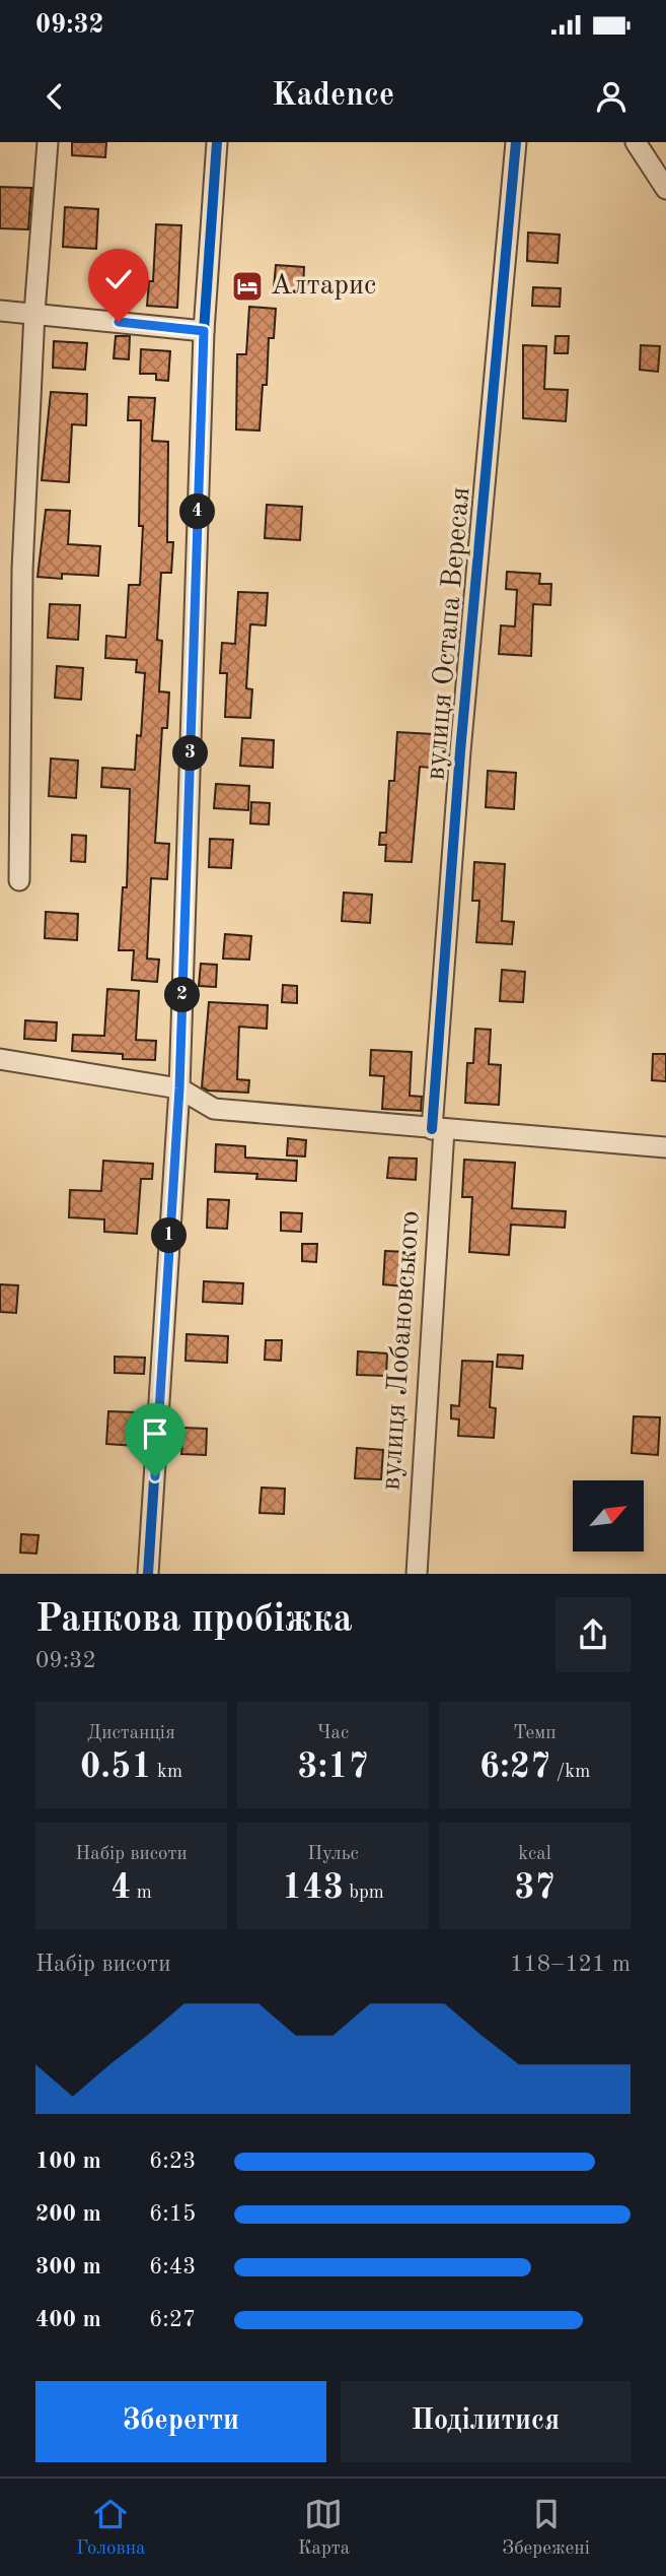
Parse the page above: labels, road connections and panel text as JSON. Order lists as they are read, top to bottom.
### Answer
{
  "streets": {
    "street": ["вулиця Остапа Вересая", "вулиця Лобановського"]
  },
  "crossings": [
    ["вулиця Остапа Вересая", "вулиця Лобановського"]
  ],
  "places": {
    "hotel": ["Алтарис"]
  },
  "north": "top right",
  "page": {
    "status": "09:32",
    "header": "Kadence",
    "pins": [
      "4",
      "3",
      "2",
      "1"
    ],
    "heading": ["Ранкова пробіжка", "09:32"],
    "stats": [
      ["Дистанція", "0.51 km"],
      ["Час", "3:17"],
      ["Темп", "6:27 /km"],
      ["Набір висоти", "4 m"],
      ["Пульс", "143 bpm"],
      ["kcal", "37"]
    ],
    "chart": ["Набір висоти", "118–121 m"],
    "list": [
      {
        "name": "100 m",
        "note": "6:23"
      },
      {
        "name": "200 m",
        "note": "6:15"
      },
      {
        "name": "300 m",
        "note": "6:43"
      },
      {
        "name": "400 m",
        "note": "6:27"
      }
    ],
    "buttons": ["Зберегти", "Поділитися"],
    "tabs": ["Головна", "Карта", "Збережені"]
  }
}
